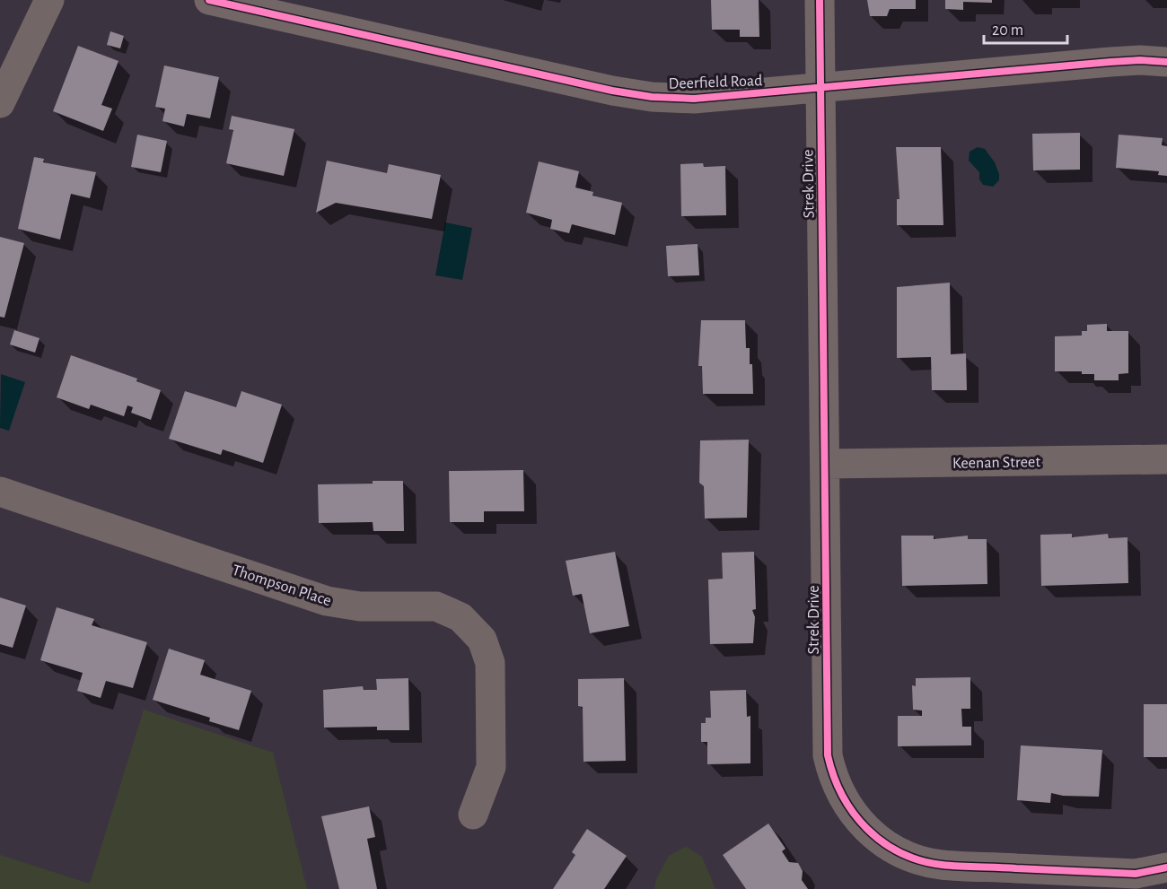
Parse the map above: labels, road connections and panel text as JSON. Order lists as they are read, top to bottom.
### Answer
{
  "streets": {
    "street": [
      "Deerfield Road",
      "Strek Drive",
      "Keenan Street",
      "Thompson Place"
    ]
  },
  "crossings": [
    ["Deerfield Road", "Strek Drive"],
    ["Strek Drive", "Keenan Street"]
  ],
  "scale_bar": "20 m"
}
